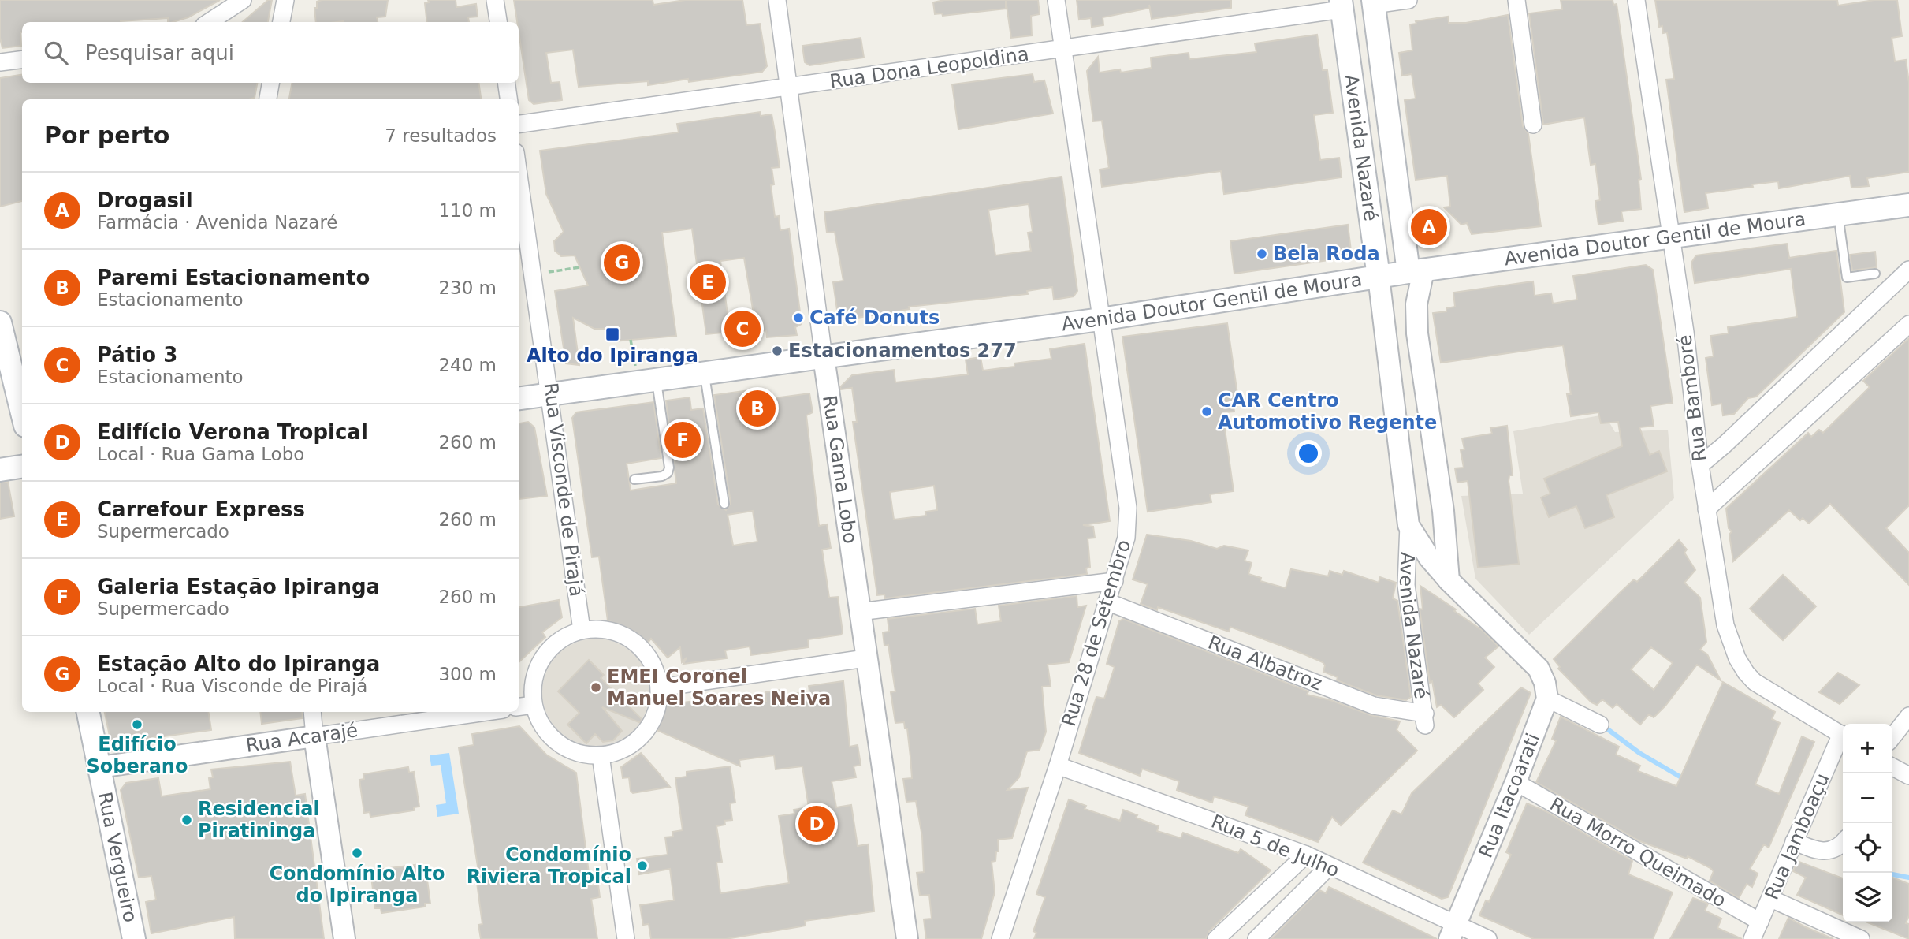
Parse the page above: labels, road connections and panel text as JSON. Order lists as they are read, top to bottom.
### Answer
{
  "streets": {
    "main road": ["Avenida Nazaré", "Avenida Doutor Gentil de Moura", "Rua Vergueiro"],
    "street": [
      "Rua Dona Leopoldina",
      "Rua Bamboré",
      "Rua Gama Lobo",
      "Rua Visconde de Pirajá",
      "Rua 28 de Setembro",
      "Rua Albatroz",
      "Rua Acarajé",
      "Rua Itacoarati",
      "Rua Jamboaçu",
      "Rua 5 de Julho",
      "Rua Morro Queimado"
    ]
  },
  "crossings": [
    ["Rua Dona Leopoldina", "Avenida Nazaré"],
    ["Rua Dona Leopoldina", "Rua Gama Lobo"],
    ["Rua Dona Leopoldina", "Rua 28 de Setembro"],
    ["Avenida Nazaré", "Avenida Doutor Gentil de Moura"],
    ["Avenida Nazaré", "Rua Albatroz"],
    ["Avenida Nazaré", "Rua Itacoarati"],
    ["Avenida Doutor Gentil de Moura", "Rua Bamboré"],
    ["Avenida Doutor Gentil de Moura", "Rua Gama Lobo"],
    ["Avenida Doutor Gentil de Moura", "Rua Visconde de Pirajá"],
    ["Avenida Doutor Gentil de Moura", "Rua 28 de Setembro"],
    ["Rua 28 de Setembro", "Rua Albatroz"],
    ["Rua 28 de Setembro", "Rua 5 de Julho"],
    ["Rua Acarajé", "Rua Vergueiro"],
    ["Rua Itacoarati", "Rua 5 de Julho"],
    ["Rua Itacoarati", "Rua Morro Queimado"],
    ["Rua Jamboaçu", "Rua Morro Queimado"]
  ],
  "places": {
    "other": [
      "Bela Roda",
      "Café Donuts",
      "Estacionamentos 277",
      "CAR Centro Automotivo Regente",
      "EMEI Coronel Manuel Soares Neiva",
      "Edifício Soberano",
      "Residencial Piratininga",
      "Condomínio Alto do Ipiranga",
      "Condomínio Riviera Tropical"
    ],
    "transit": ["Alto do Ipiranga"]
  },
  "page": {
    "search": "Pesquisar aqui",
    "heading": ["Por perto", "7 resultados"],
    "list": [
      {
        "mark": "A",
        "name": "Drogasil",
        "note": "Farmácia · Avenida Nazaré",
        "value": "110 m"
      },
      {
        "mark": "B",
        "name": "Paremi Estacionamento",
        "note": "Estacionamento",
        "value": "230 m"
      },
      {
        "mark": "C",
        "name": "Pátio 3",
        "note": "Estacionamento",
        "value": "240 m"
      },
      {
        "mark": "D",
        "name": "Edifício Verona Tropical",
        "note": "Local · Rua Gama Lobo",
        "value": "260 m"
      },
      {
        "mark": "E",
        "name": "Carrefour Express",
        "note": "Supermercado",
        "value": "260 m"
      },
      {
        "mark": "F",
        "name": "Galeria Estação Ipiranga",
        "note": "Supermercado",
        "value": "260 m"
      },
      {
        "mark": "G",
        "name": "Estação Alto do Ipiranga",
        "note": "Local · Rua Visconde de Pirajá",
        "value": "300 m"
      }
    ],
    "pins": [
      "A",
      "G",
      "E",
      "C",
      "B",
      "F",
      "D"
    ],
    "map_buttons": ["+", "−"]
  }
}
